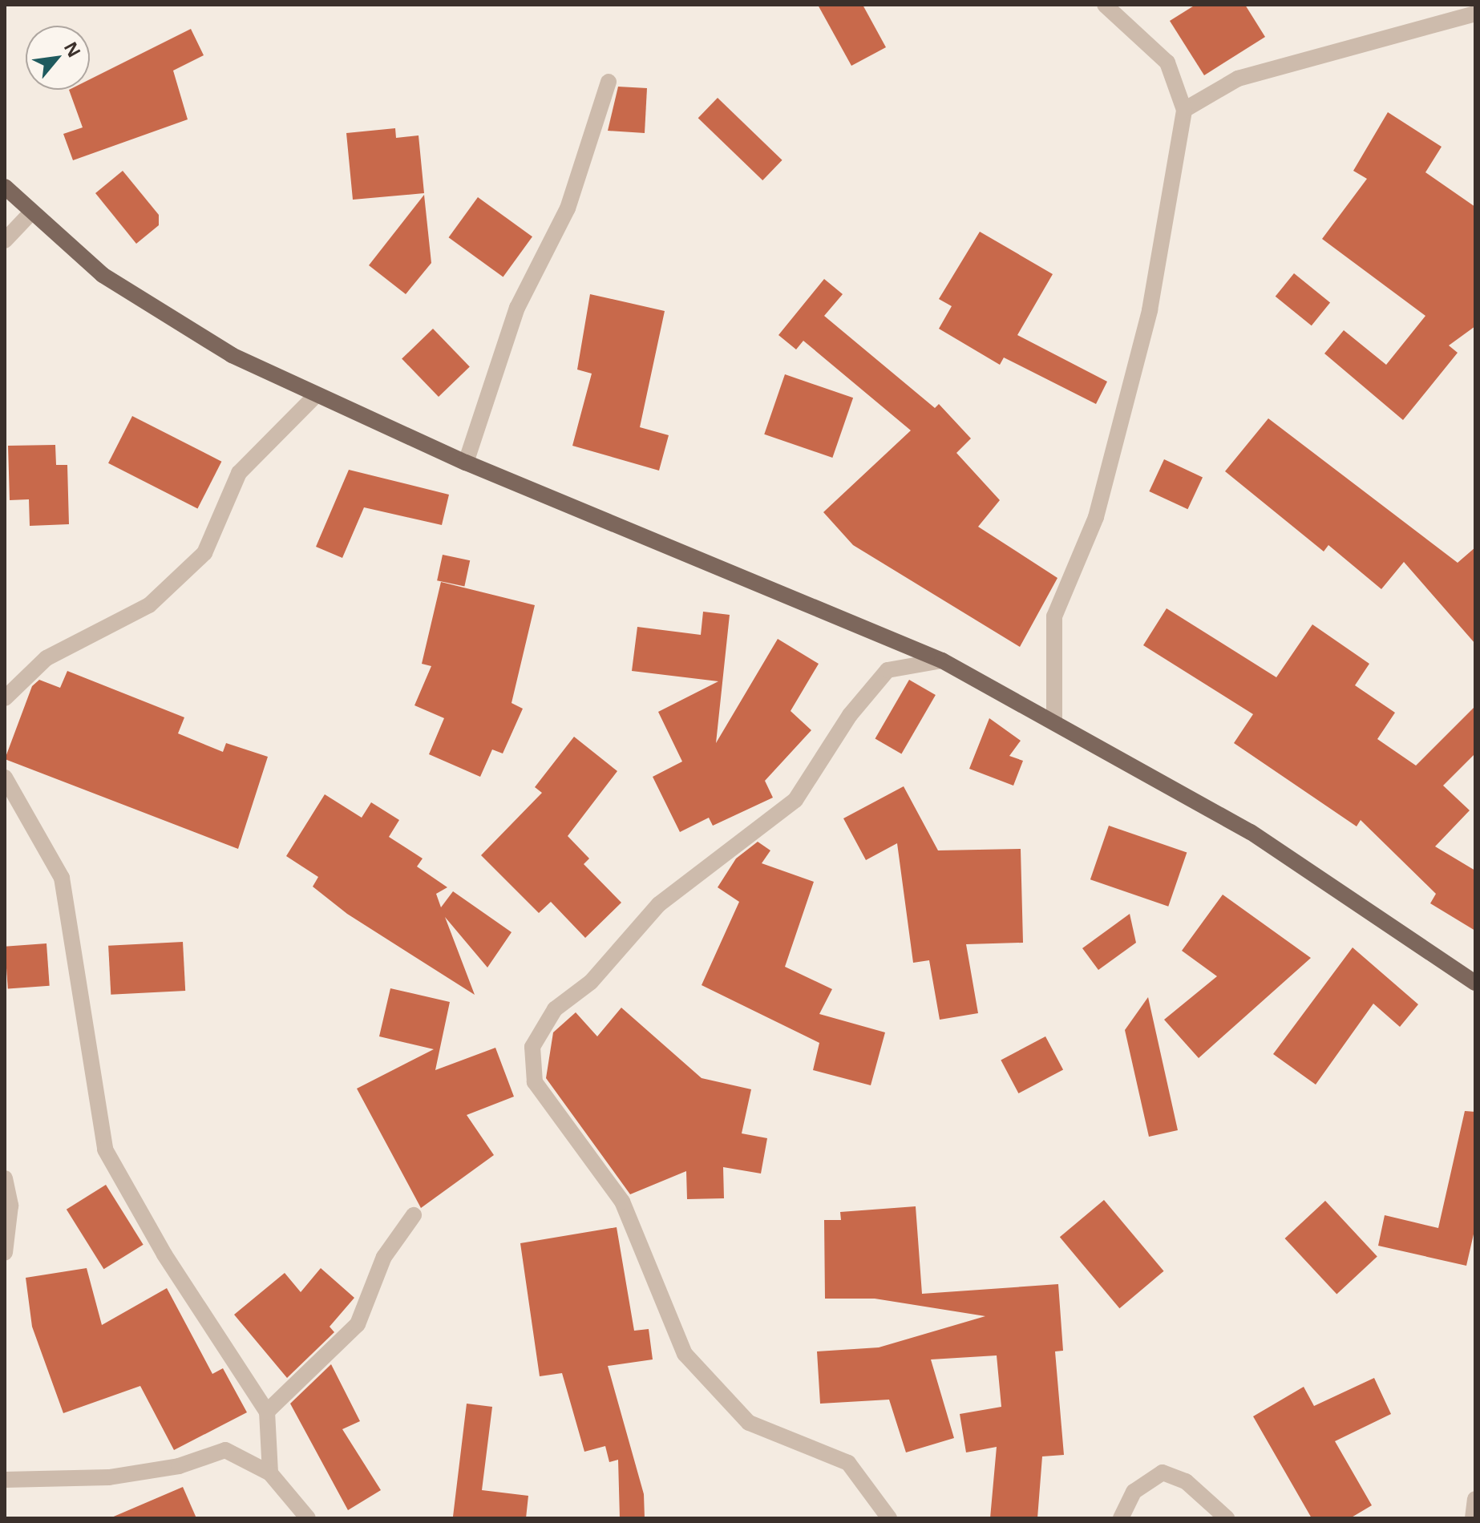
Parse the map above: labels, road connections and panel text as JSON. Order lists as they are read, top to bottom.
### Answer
{
  "north": "top right"
}
